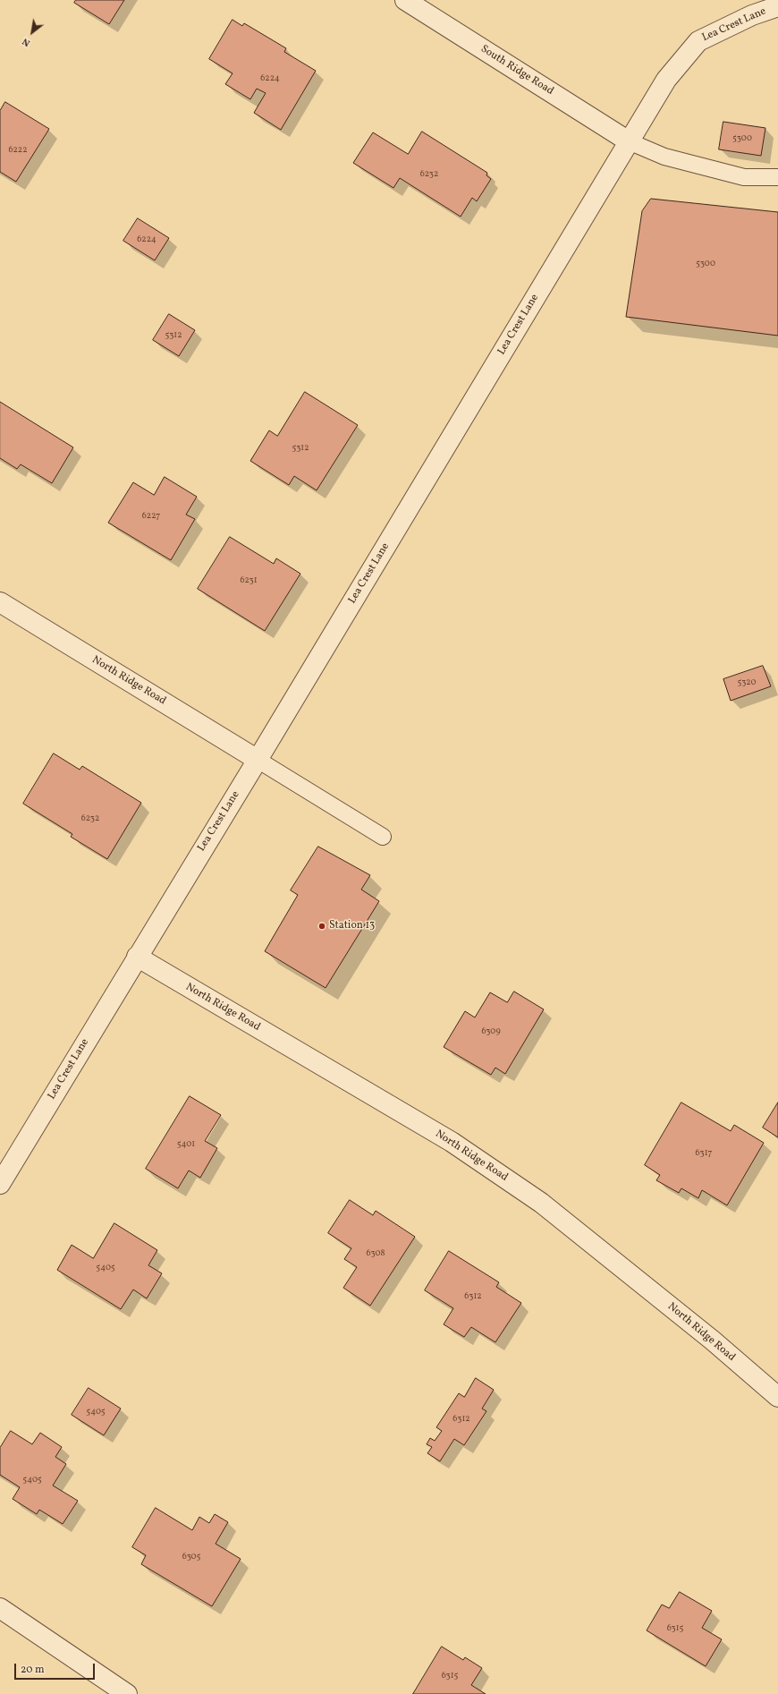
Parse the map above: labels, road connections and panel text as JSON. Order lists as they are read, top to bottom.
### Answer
{
  "streets": {
    "street": ["Lea Crest Lane", "South Ridge Road", "North Ridge Road"]
  },
  "crossings": [
    ["Lea Crest Lane", "South Ridge Road"],
    ["Lea Crest Lane", "North Ridge Road"]
  ],
  "places": ["Station 13"],
  "house_numbers": [
    "6224",
    "5300",
    "6222",
    "6232",
    "6224",
    "5300",
    "5312",
    "5312",
    "6227",
    "6231",
    "5320",
    "6232",
    "6309",
    "5401",
    "6317",
    "6308",
    "5405",
    "6312",
    "5405",
    "6312",
    "5405",
    "6305",
    "6315",
    "6315"
  ],
  "scale_bar": "20 m",
  "north": "bottom left"
}
